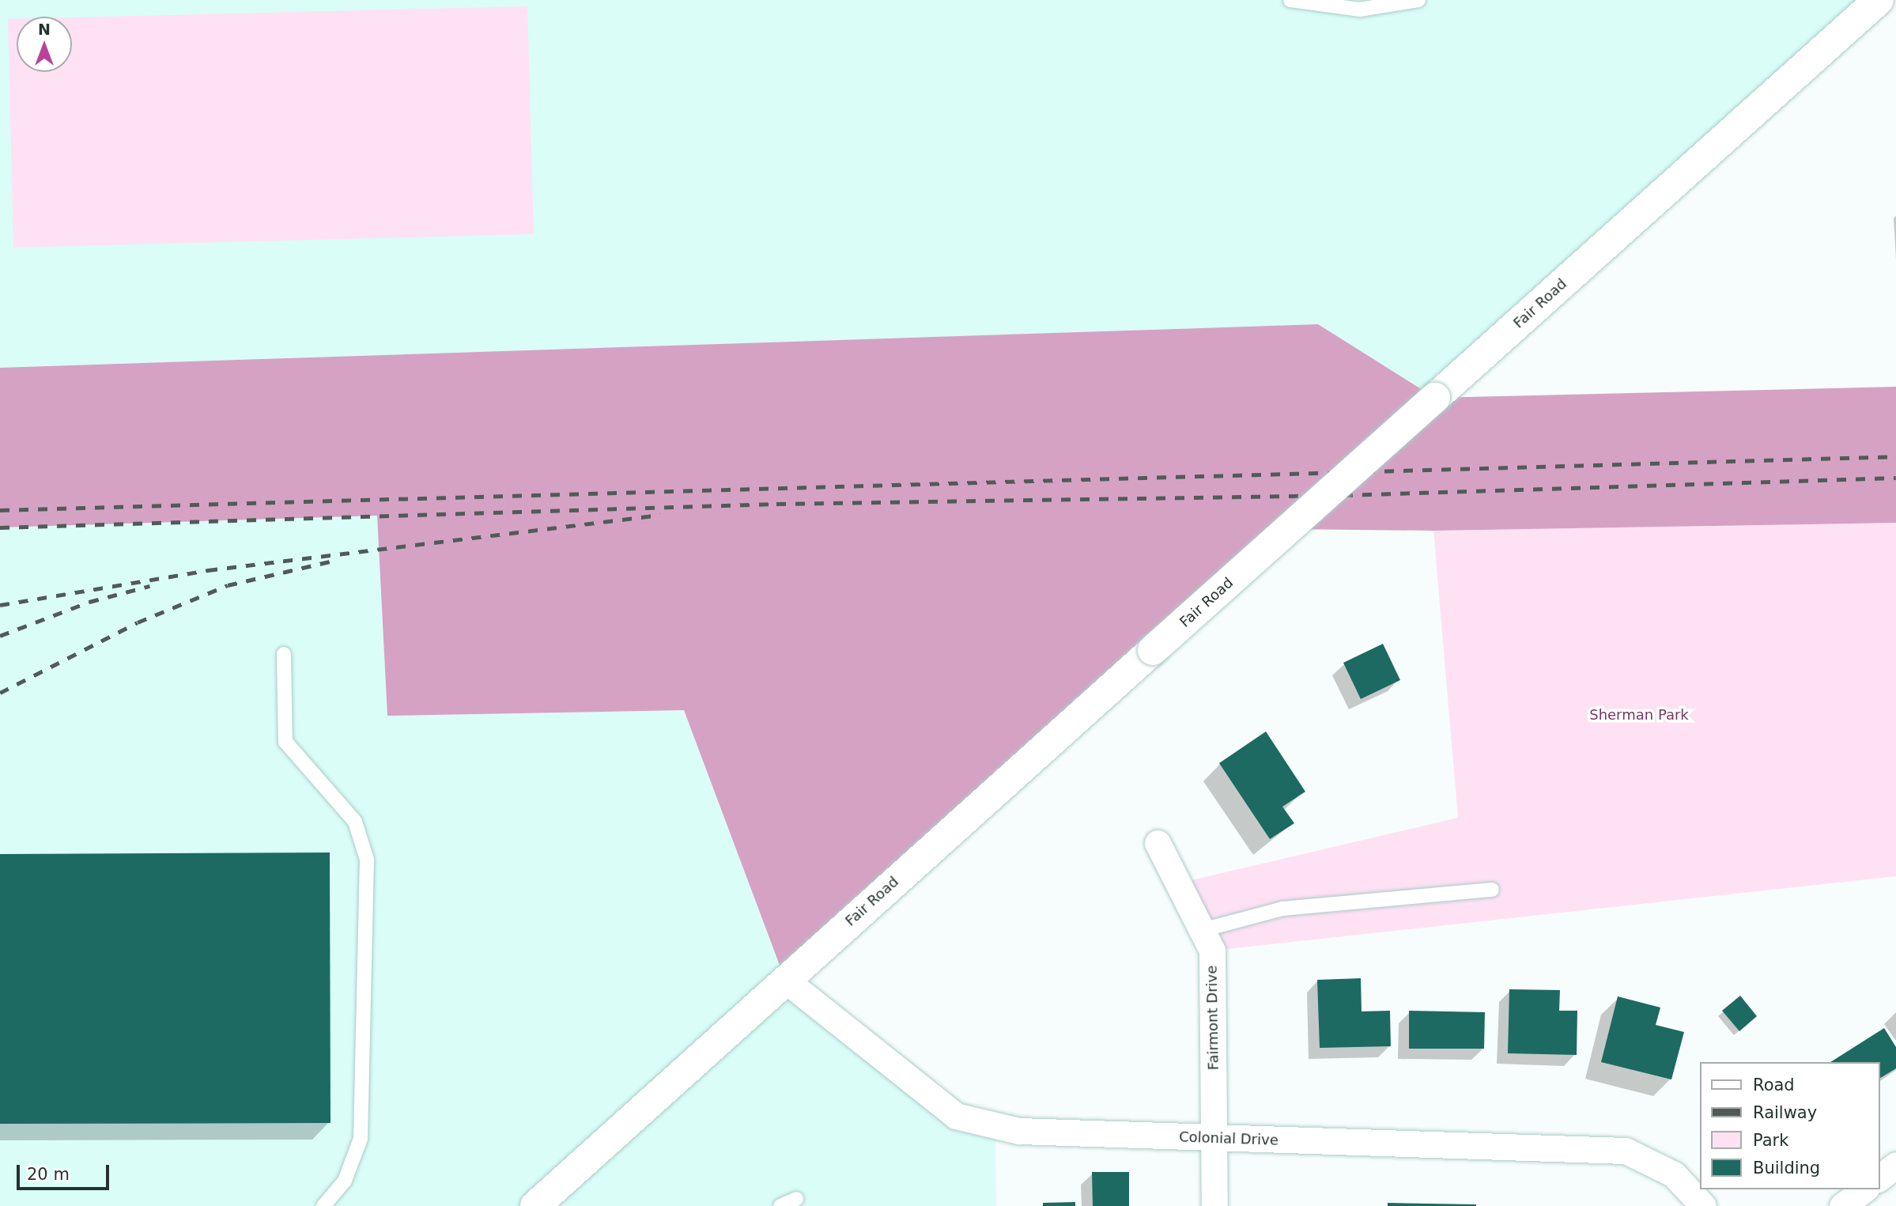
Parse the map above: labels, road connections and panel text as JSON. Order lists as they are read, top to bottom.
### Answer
{
  "streets": {
    "main road": ["Fair Road"],
    "street": ["Fairmont Drive", "Colonial Drive"]
  },
  "crossings": [
    ["Fair Road", "Colonial Drive"],
    ["Fairmont Drive", "Colonial Drive"]
  ],
  "parks": ["Sherman Park"],
  "legend": [
    "Road",
    "Railway",
    "Park",
    "Building"
  ],
  "scale_bar": "20 m",
  "north": "top"
}
